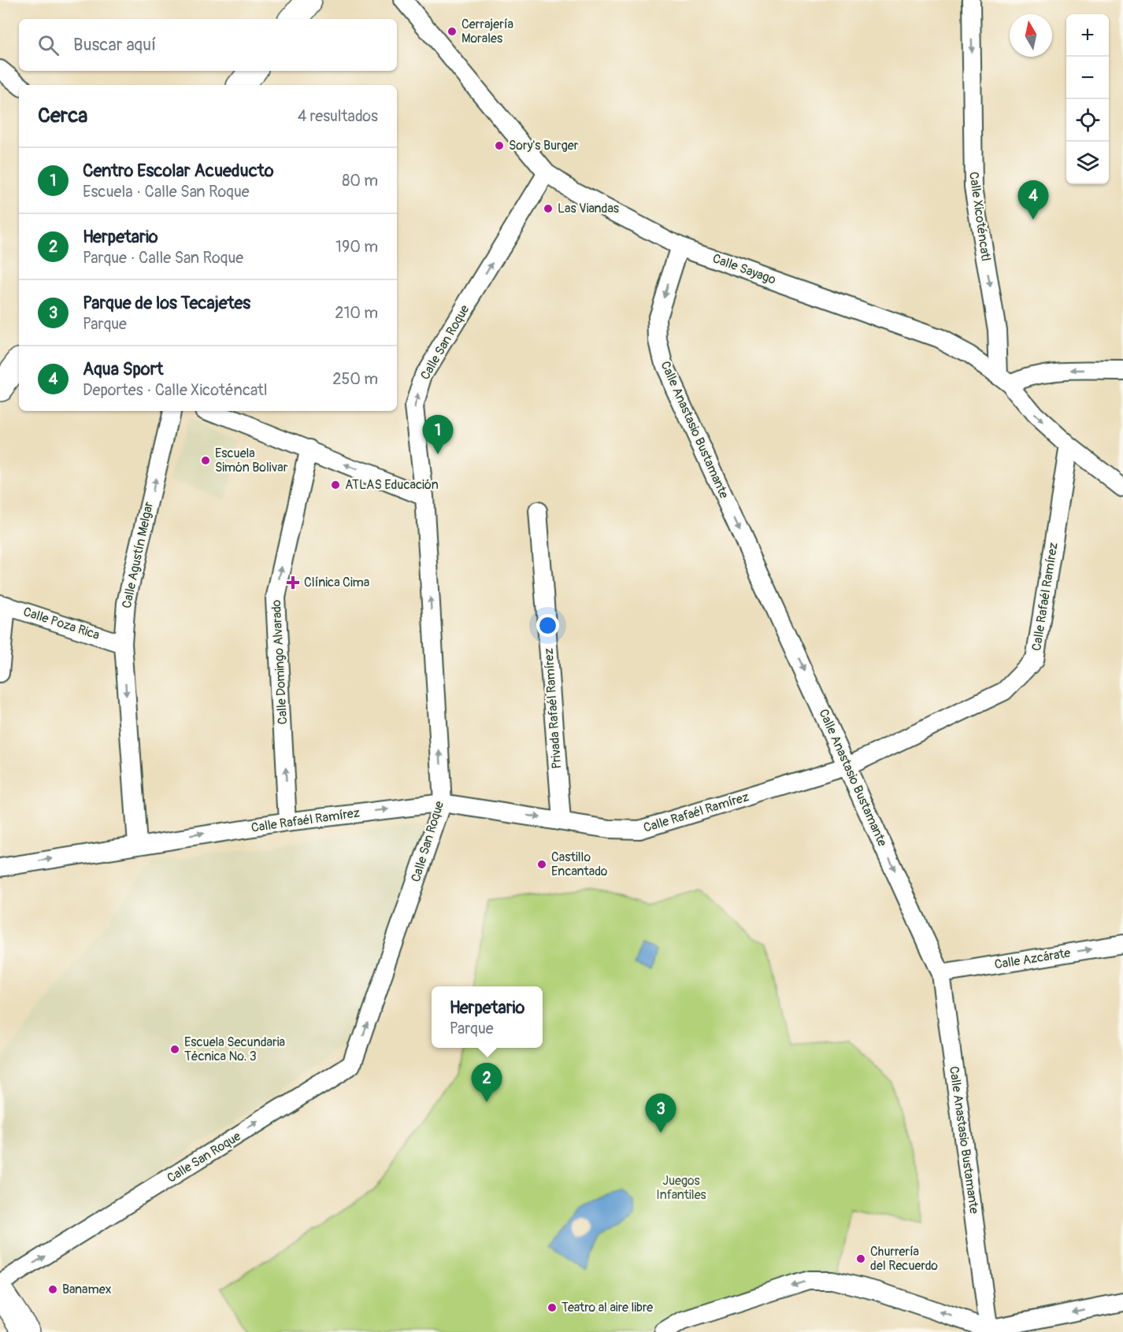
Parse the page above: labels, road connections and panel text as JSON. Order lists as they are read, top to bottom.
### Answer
{
  "streets": {
    "street": [
      "Calle Xicoténcatl",
      "Calle Sayago",
      "Calle San Roque",
      "Calle Anastasio Bustamante",
      "Calle Agustín Melgar",
      "Calle Rafaél Ramírez",
      "Calle Poza Rica",
      "Calle Domingo Alvarado",
      "Privada Rafaél Ramírez",
      "Calle Azcárate"
    ]
  },
  "crossings": [
    ["Calle Xicoténcatl", "Calle Sayago"],
    ["Calle Sayago", "Calle San Roque"],
    ["Calle Sayago", "Calle Anastasio Bustamante"],
    ["Calle Sayago", "Calle Rafaél Ramírez"],
    ["Calle San Roque", "Calle Rafaél Ramírez"],
    ["Calle Anastasio Bustamante", "Calle Rafaél Ramírez"],
    ["Calle Anastasio Bustamante", "Calle Azcárate"],
    ["Calle Agustín Melgar", "Calle Rafaél Ramírez"],
    ["Calle Agustín Melgar", "Calle Poza Rica"],
    ["Calle Rafaél Ramírez", "Calle Domingo Alvarado"],
    ["Calle Rafaél Ramírez", "Privada Rafaél Ramírez"]
  ],
  "one_way": [
    "Calle Xicoténcatl",
    "Calle San Roque",
    "Calle Anastasio Bustamante",
    "Calle Rafaél Ramírez",
    "Calle Domingo Alvarado",
    "Calle Azcárate"
  ],
  "parks": ["Juegos Infantiles"],
  "places": {
    "other": [
      "Cerrajería Morales",
      "Sory's Burger",
      "Las Viandas",
      "Escuela Simón Bolivar",
      "ATLAS Educación",
      "Castillo Encantado",
      "Escuela Secundaria Técnica No. 3",
      "Churrería del Recuerdo",
      "Banamex",
      "Teatro al aire libre"
    ],
    "health": ["Clínica Cima"]
  },
  "north": "top",
  "page": {
    "map_buttons": ["+", "−"],
    "search": "Buscar aquí",
    "heading": ["Cerca", "4 resultados"],
    "list": [
      {
        "mark": "1",
        "name": "Centro Escolar Acueducto",
        "note": "Escuela · Calle San Roque",
        "value": "80 m"
      },
      {
        "mark": "2",
        "name": "Herpetario",
        "note": "Parque · Calle San Roque",
        "value": "190 m"
      },
      {
        "mark": "3",
        "name": "Parque de los Tecajetes",
        "note": "Parque",
        "value": "210 m"
      },
      {
        "mark": "4",
        "name": "Aqua Sport",
        "note": "Deportes · Calle Xicoténcatl",
        "value": "250 m"
      }
    ],
    "pins": [
      "4",
      "1",
      "2",
      "3"
    ],
    "popup": ["Herpetario", "Parque"]
  }
}
